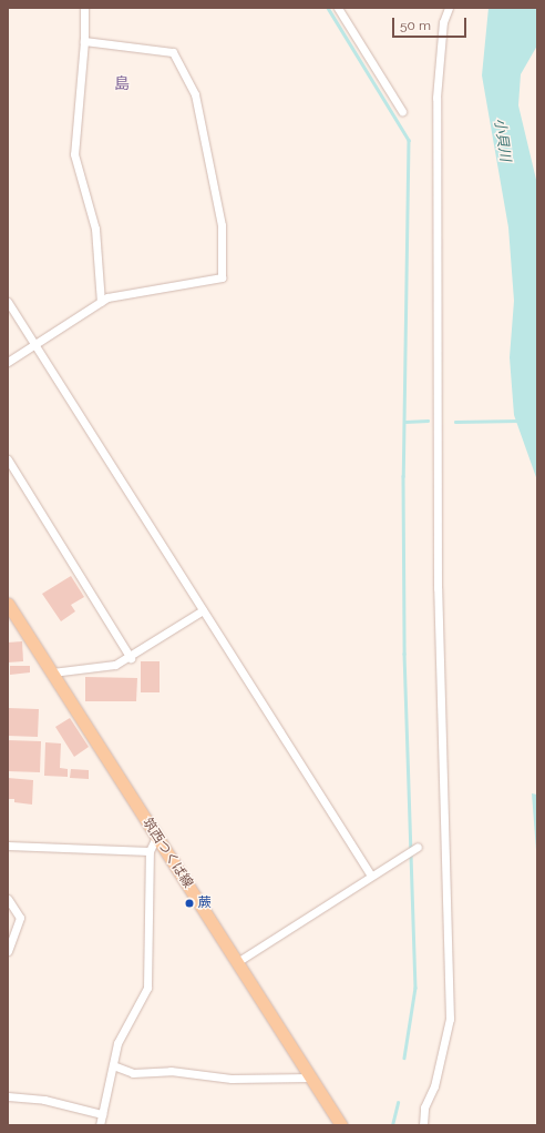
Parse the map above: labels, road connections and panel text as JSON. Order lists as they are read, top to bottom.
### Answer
{
  "streets": {
    "main road": ["筑西つくば線"]
  },
  "districts": ["島"],
  "water": ["小貝川"],
  "places": ["蕨"],
  "scale_bar": "50 m"
}
